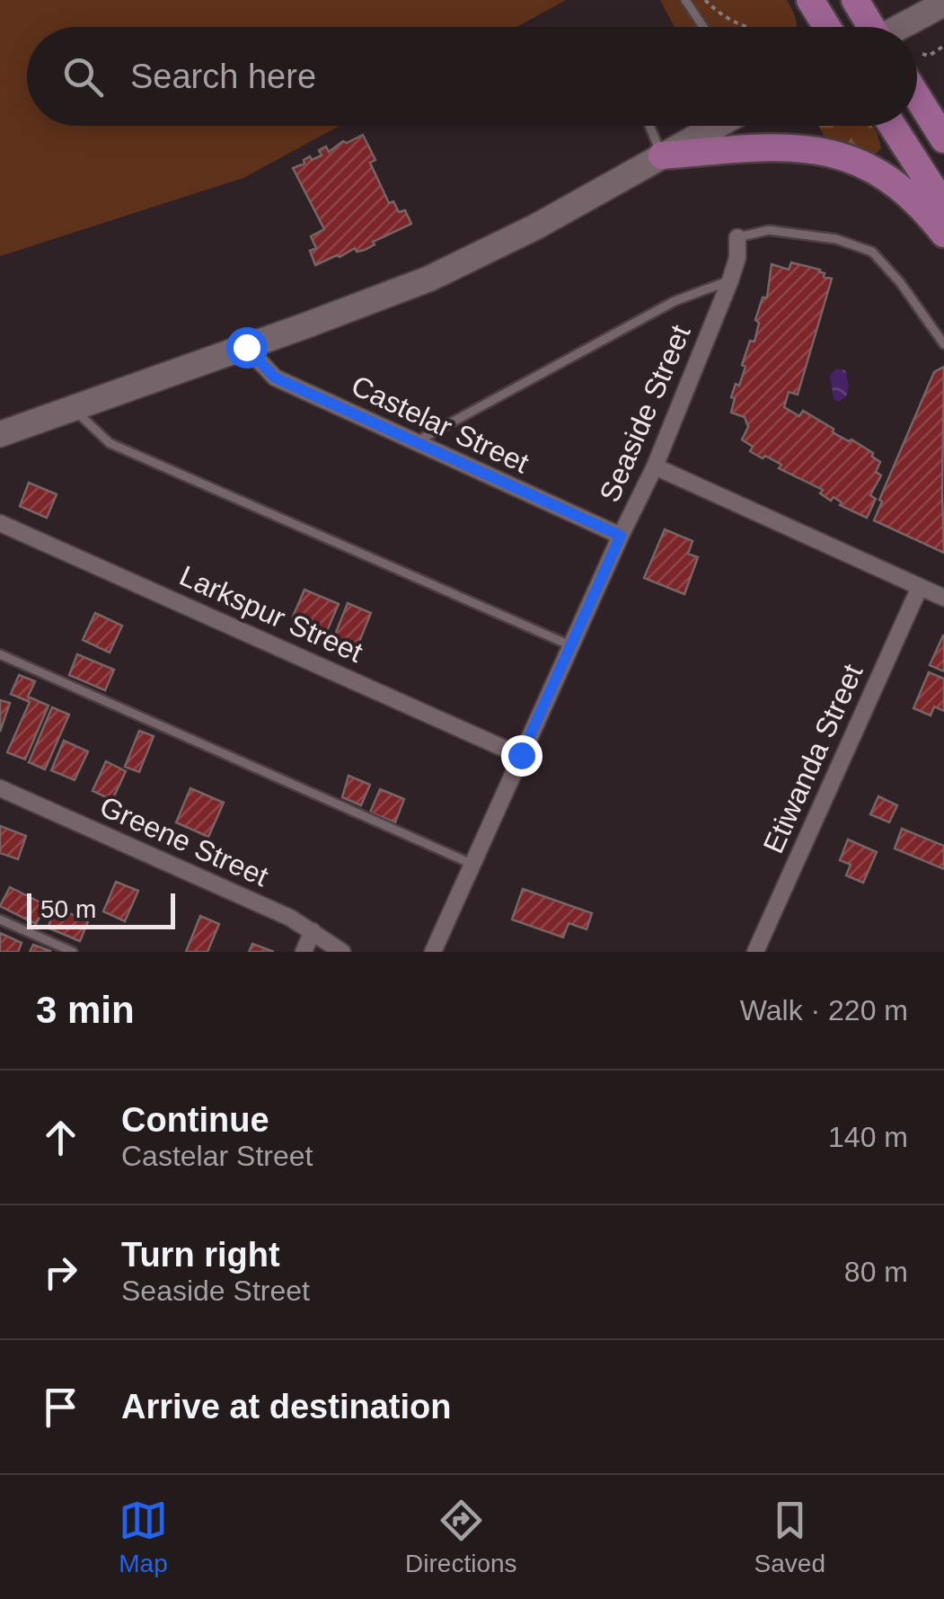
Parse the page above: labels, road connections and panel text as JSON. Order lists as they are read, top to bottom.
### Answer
{
  "streets": {
    "street": [
      "Seaside Street",
      "Castelar Street",
      "Larkspur Street",
      "Etiwanda Street",
      "Greene Street"
    ]
  },
  "crossings": [
    ["Seaside Street", "Castelar Street"],
    ["Seaside Street", "Larkspur Street"]
  ],
  "scale_bar": "50 m",
  "page": {
    "search": "Search here",
    "scale": "50 m",
    "heading": ["3 min", "Walk · 220 m"],
    "list": [
      ["Continue", "Castelar Street", "140 m"],
      ["Turn right", "Seaside Street", "80 m"],
      "Arrive at destination"
    ],
    "nav": ["Map", "Directions", "Saved"]
  }
}
